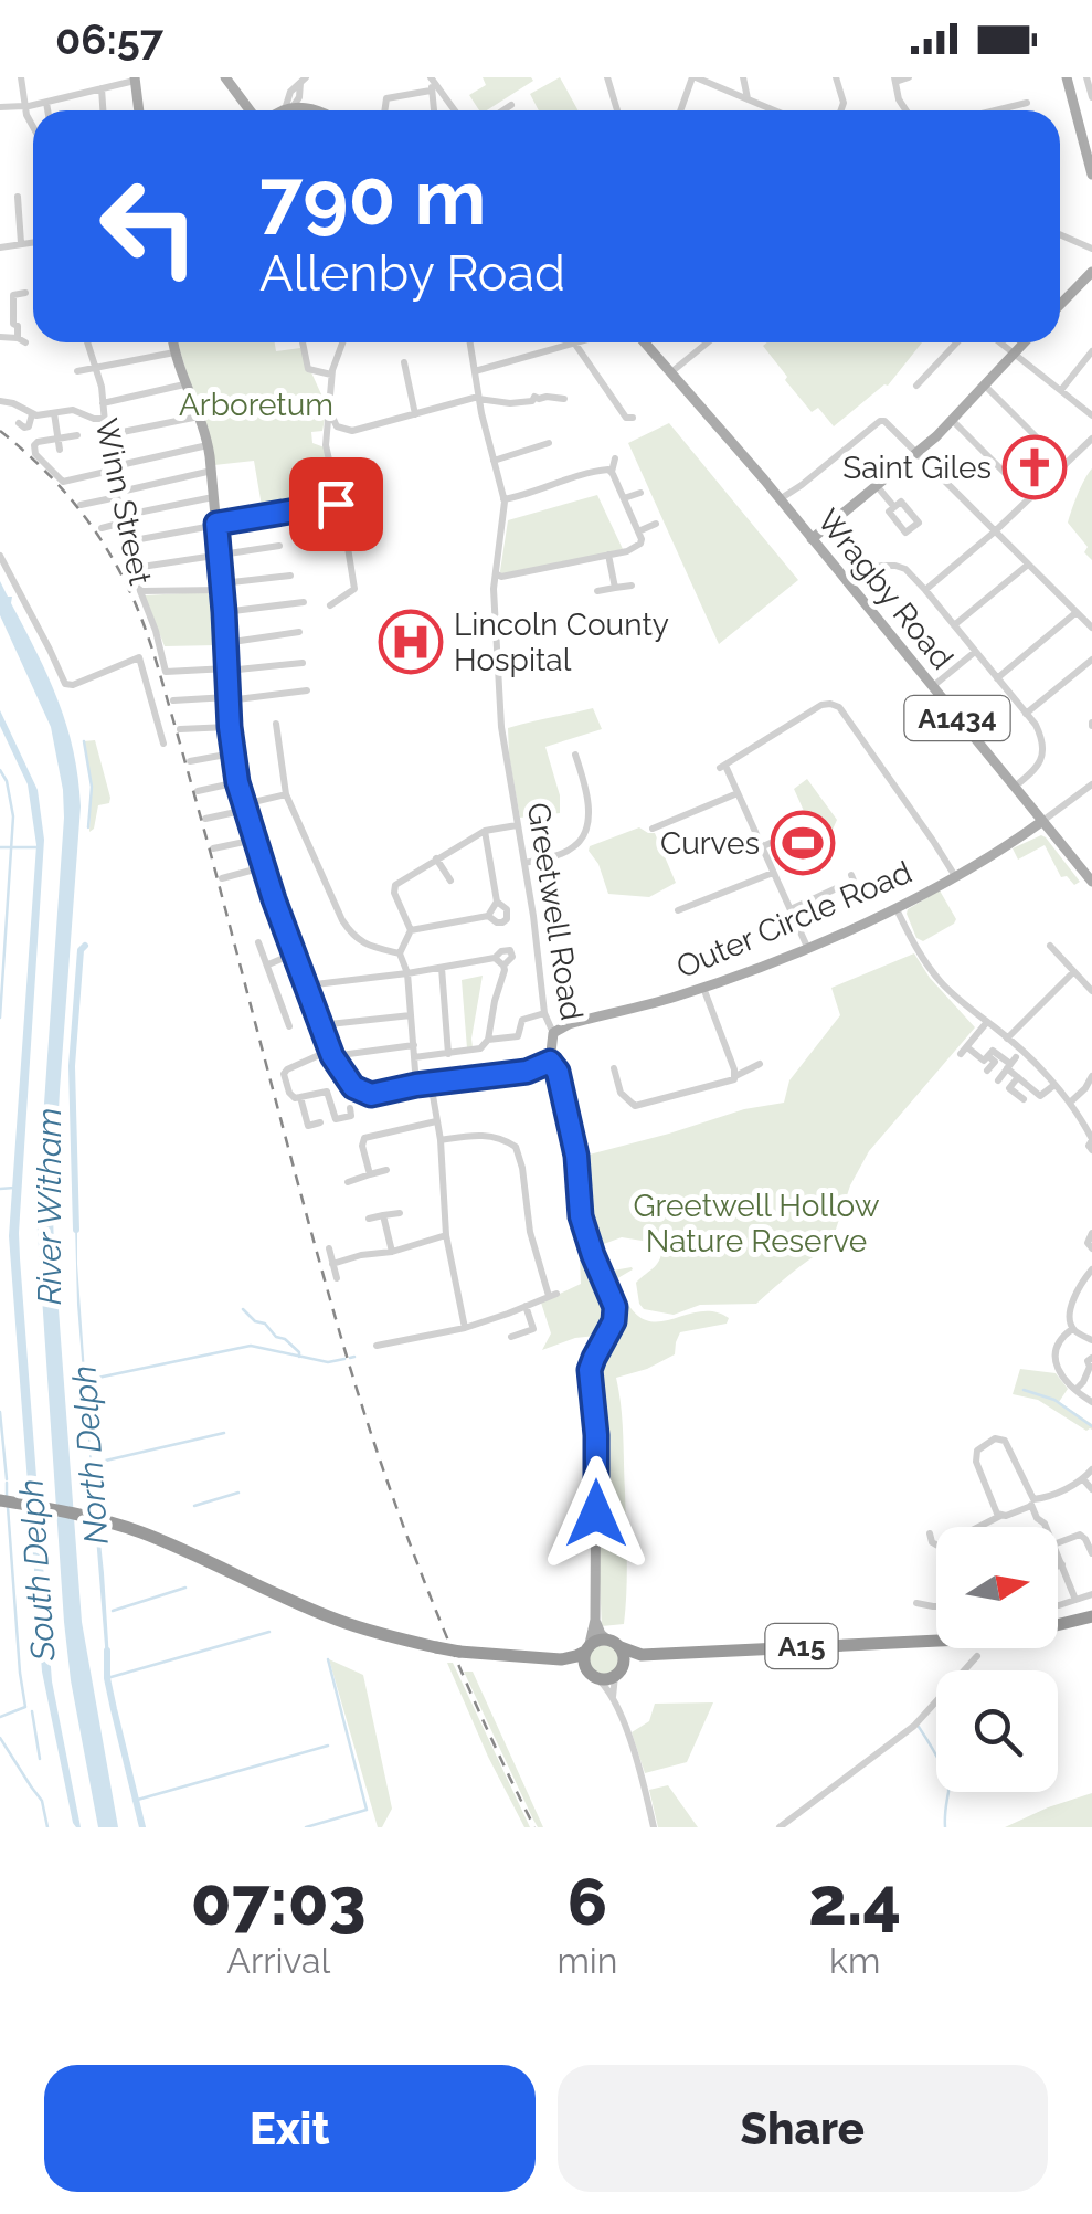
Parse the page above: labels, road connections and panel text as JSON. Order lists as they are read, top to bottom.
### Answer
{
  "streets": {
    "highway": ["A15"],
    "main road": [
      "Wragby Road",
      "A1434",
      "Greetwell Road",
      "Outer Circle Road"
    ],
    "street": ["Winn Street"]
  },
  "crossings": [
    ["Wragby Road", "Outer Circle Road"],
    ["Greetwell Road", "Outer Circle Road"],
    ["Greetwell Road", "A15"]
  ],
  "water": ["River Witham", "North Delph", "South Delph"],
  "parks": ["Arboretum", "Greetwell Hollow Nature Reserve"],
  "places": {
    "church": ["Saint Giles"],
    "hospital": ["Lincoln County Hospital"],
    "sports": ["Curves"]
  },
  "north": "right",
  "page": {
    "status": "06:57",
    "turn": ["790 m", "Allenby Road"],
    "eta": [
      "07:03",
      "Arrival",
      "6",
      "min",
      "2.4",
      "km"
    ],
    "buttons": ["Exit", "Share"]
  }
}
